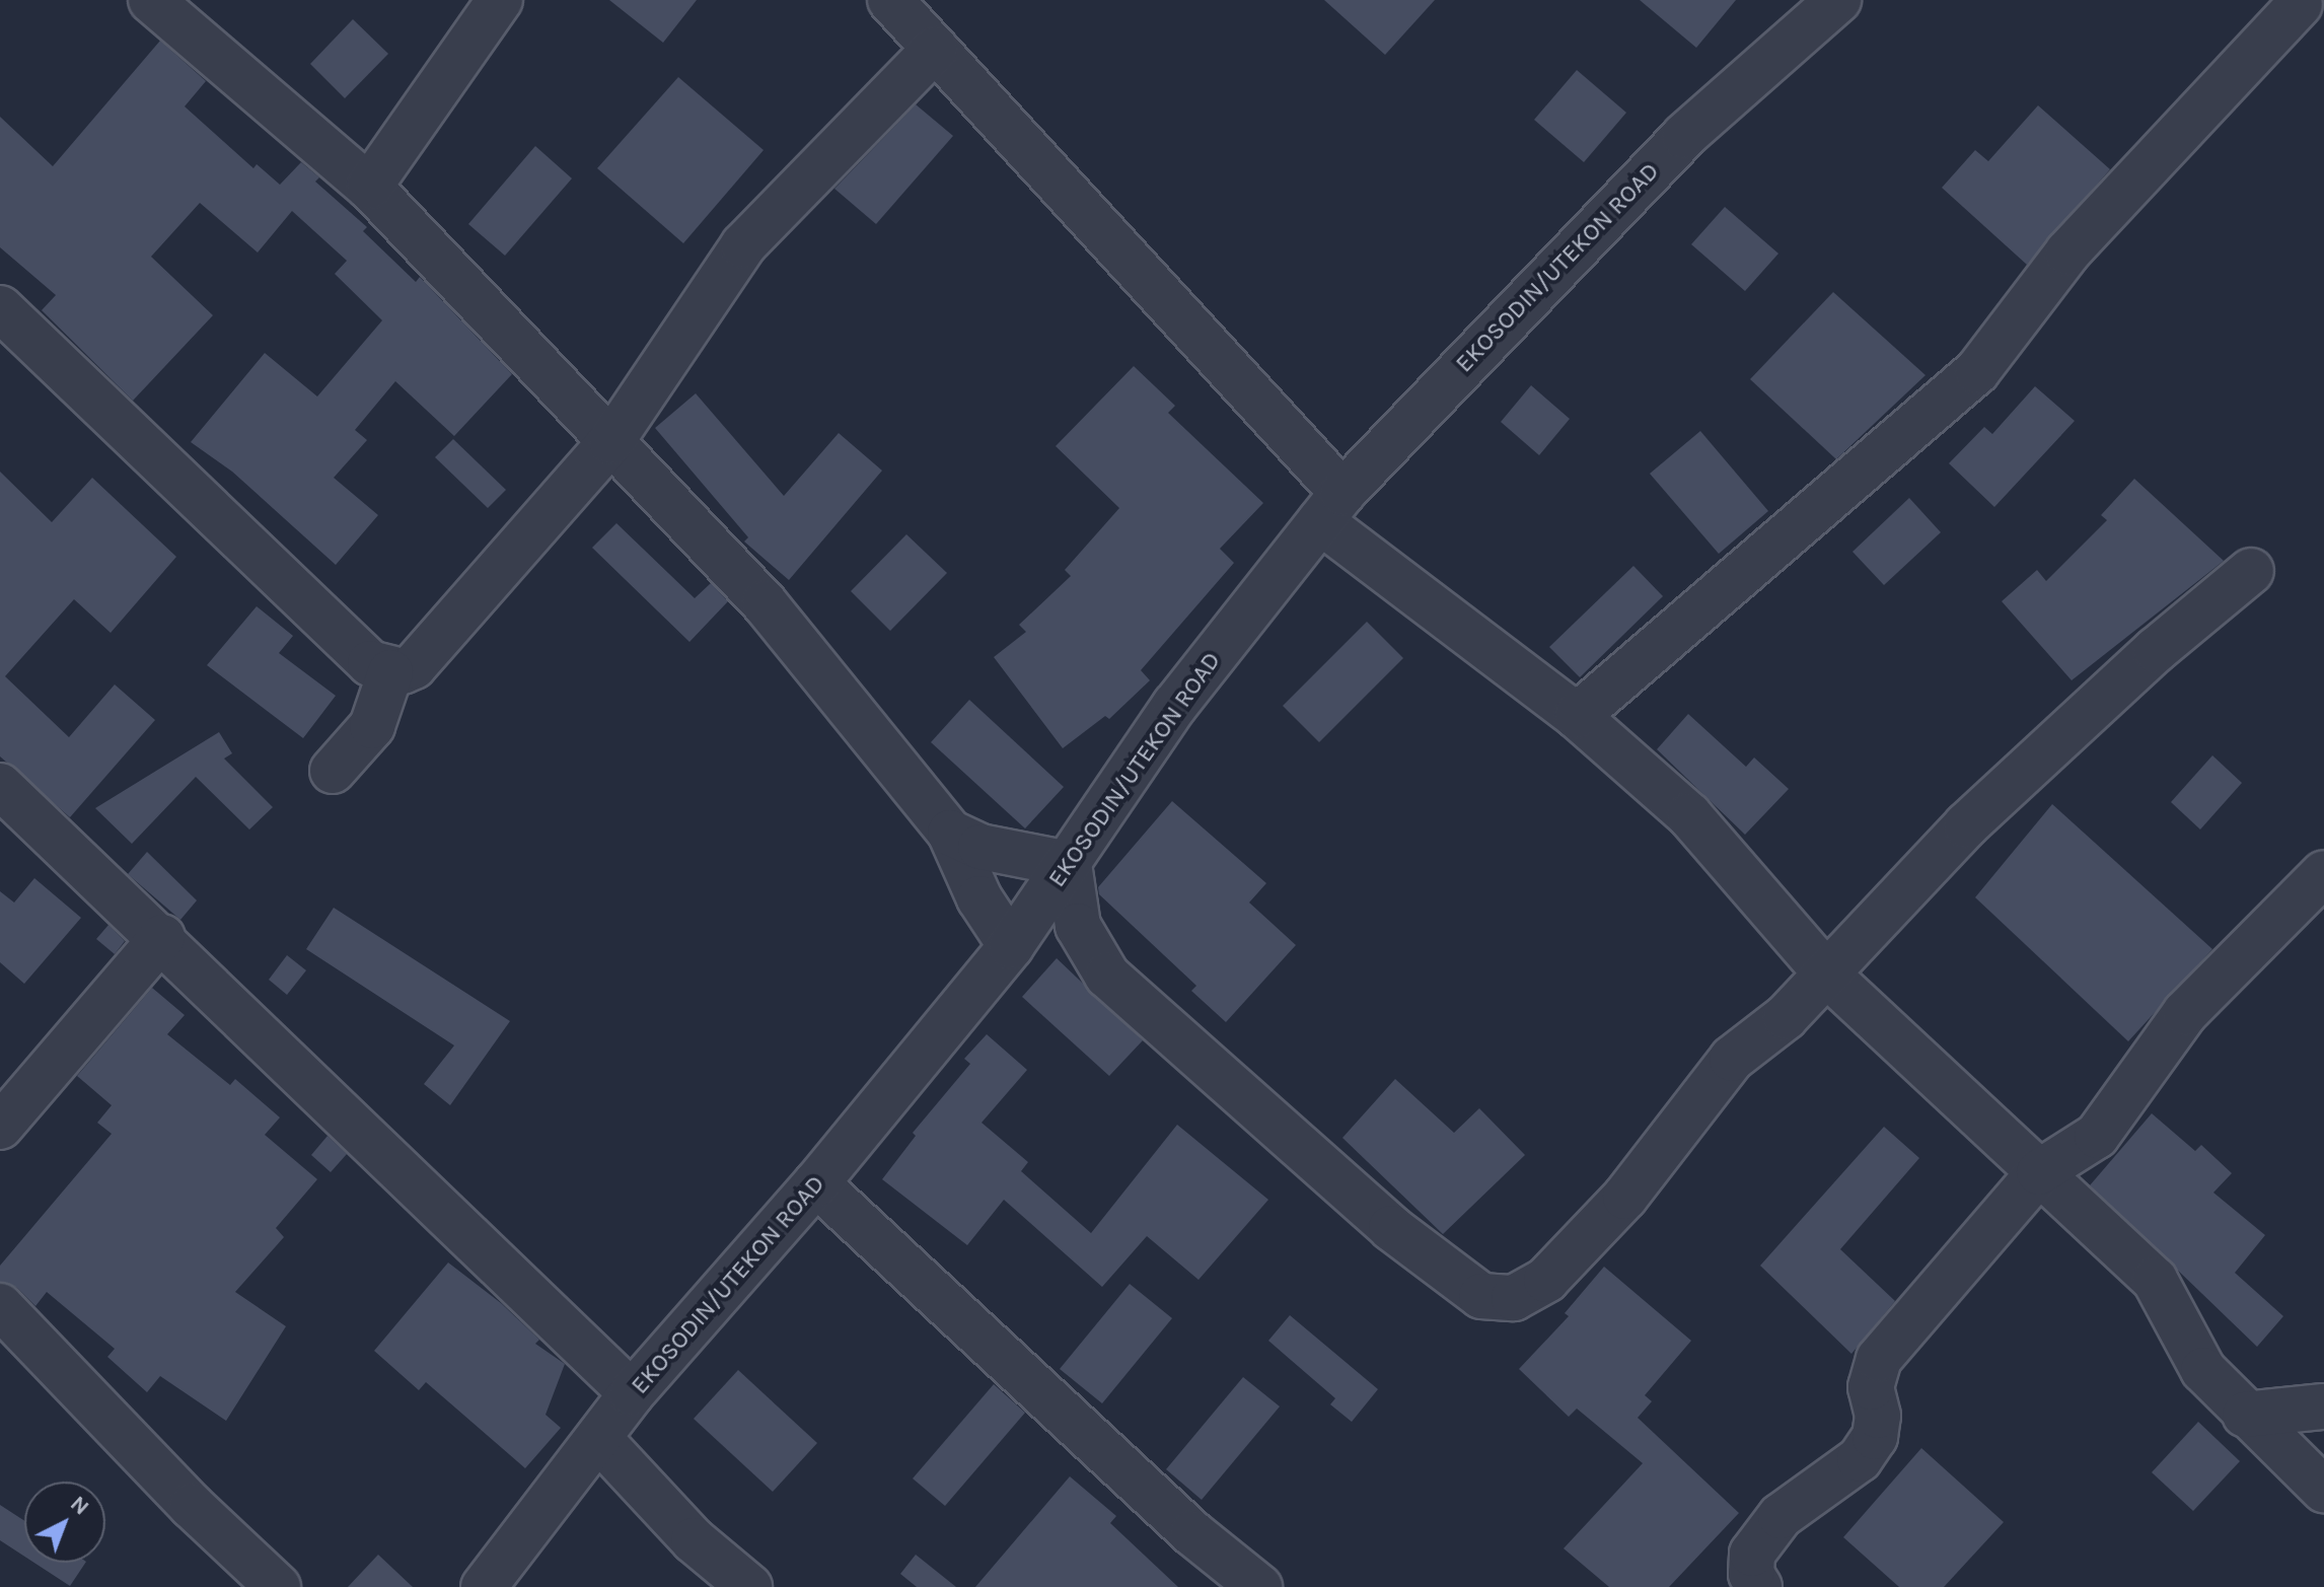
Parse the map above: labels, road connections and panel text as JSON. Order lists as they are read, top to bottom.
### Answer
{
  "streets": {
    "street": ["EKOSODIN/UTEKON ROAD"]
  },
  "north": "top right"
}
